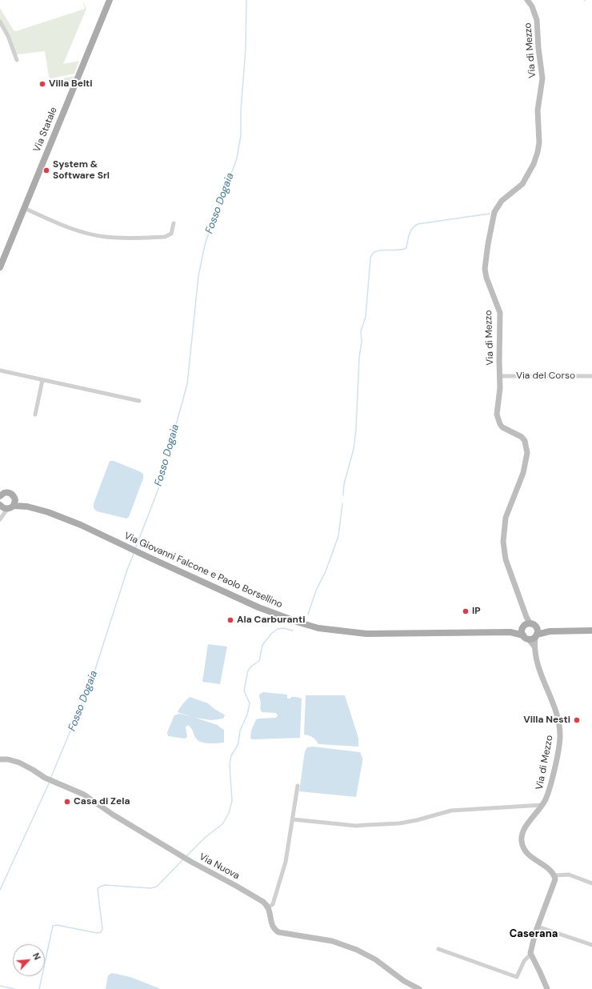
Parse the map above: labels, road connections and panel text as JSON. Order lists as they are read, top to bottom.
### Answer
{
  "streets": {
    "main road": ["Via Statale", "Via Giovanni Falcone e Paolo Borsellino"],
    "street": ["Via di Mezzo", "Via del Corso", "Via Nuova"]
  },
  "crossings": [
    ["Via di Mezzo", "Via del Corso"],
    ["Via di Mezzo", "Via Giovanni Falcone e Paolo Borsellino"]
  ],
  "districts": ["Caserana"],
  "water": ["Fosso Dogaia"],
  "places": [
    "Villa Belti",
    "System & Software Srl",
    "IP",
    "Ala Carburanti",
    "Villa Nesti",
    "Casa di Zela"
  ],
  "north": "top right"
}
